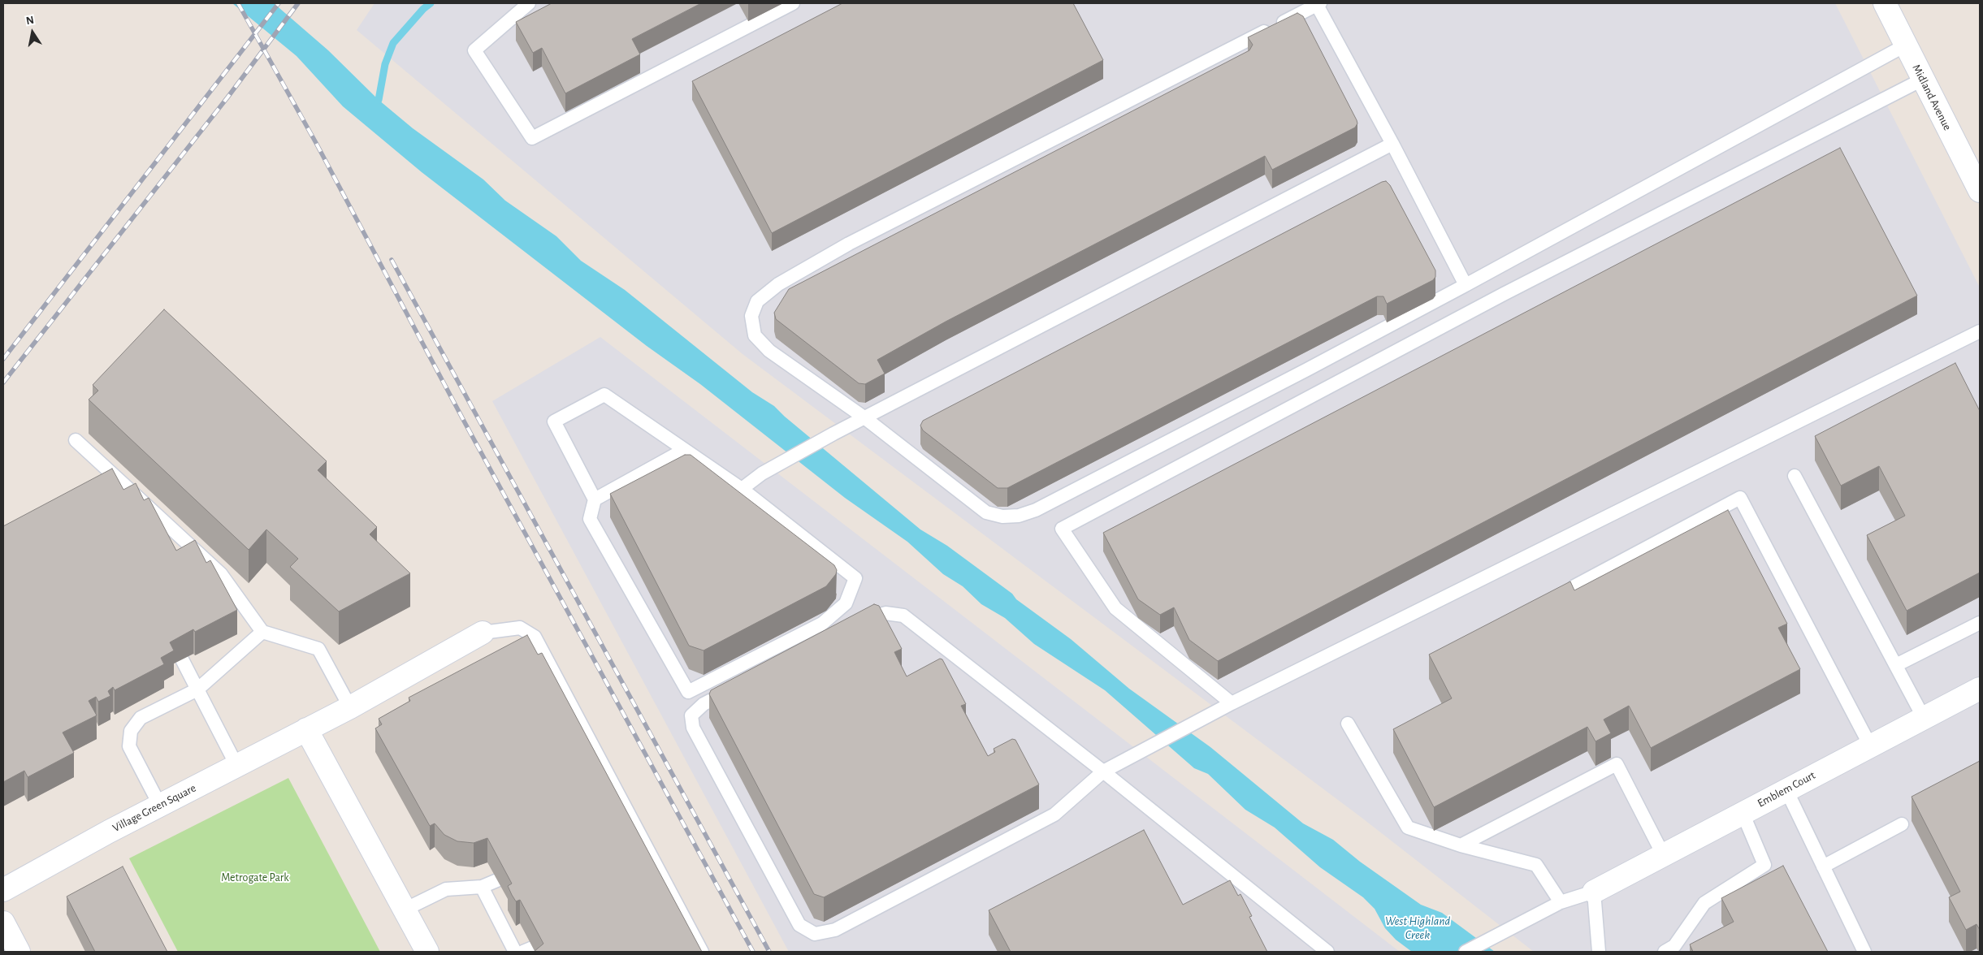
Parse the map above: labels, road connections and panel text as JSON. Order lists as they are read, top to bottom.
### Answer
{
  "streets": {
    "street": ["Midland Avenue", "Emblem Court", "Village Green Square"]
  },
  "water": ["West Highland Creek"],
  "parks": ["Metrogate Park"],
  "north": "top"
}
